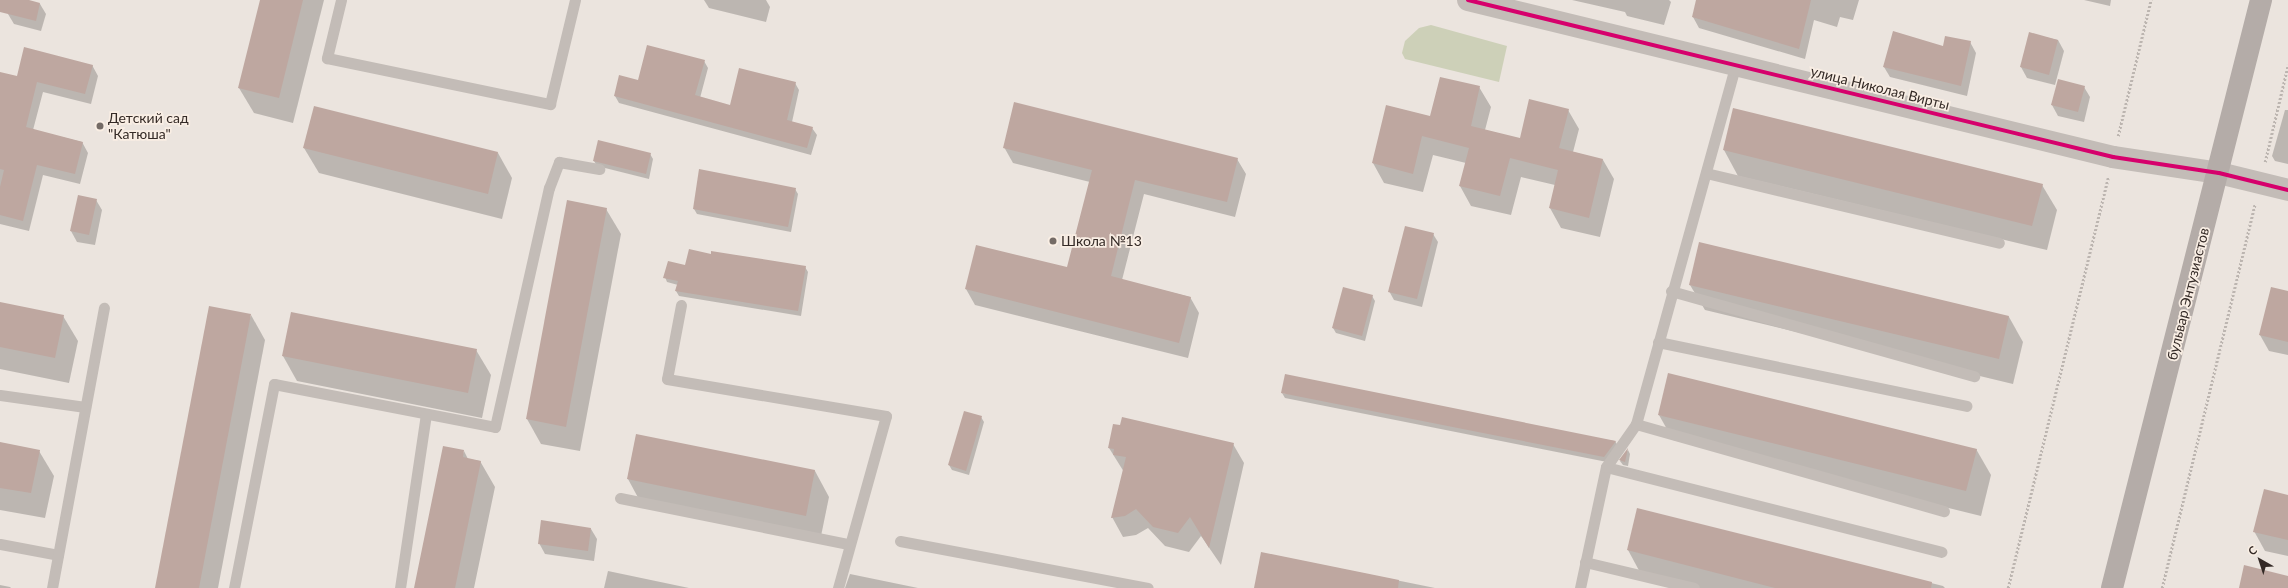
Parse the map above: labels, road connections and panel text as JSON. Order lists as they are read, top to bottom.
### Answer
{
  "streets": {
    "main road": ["бульвар Энтузиастов"],
    "street": ["улица Николая Вирты"]
  },
  "crossings": [
    ["улица Николая Вирты", "бульвар Энтузиастов"]
  ],
  "places": ["Детский сад \"Катюша\"", "Школа №13"],
  "north": "top left"
}
